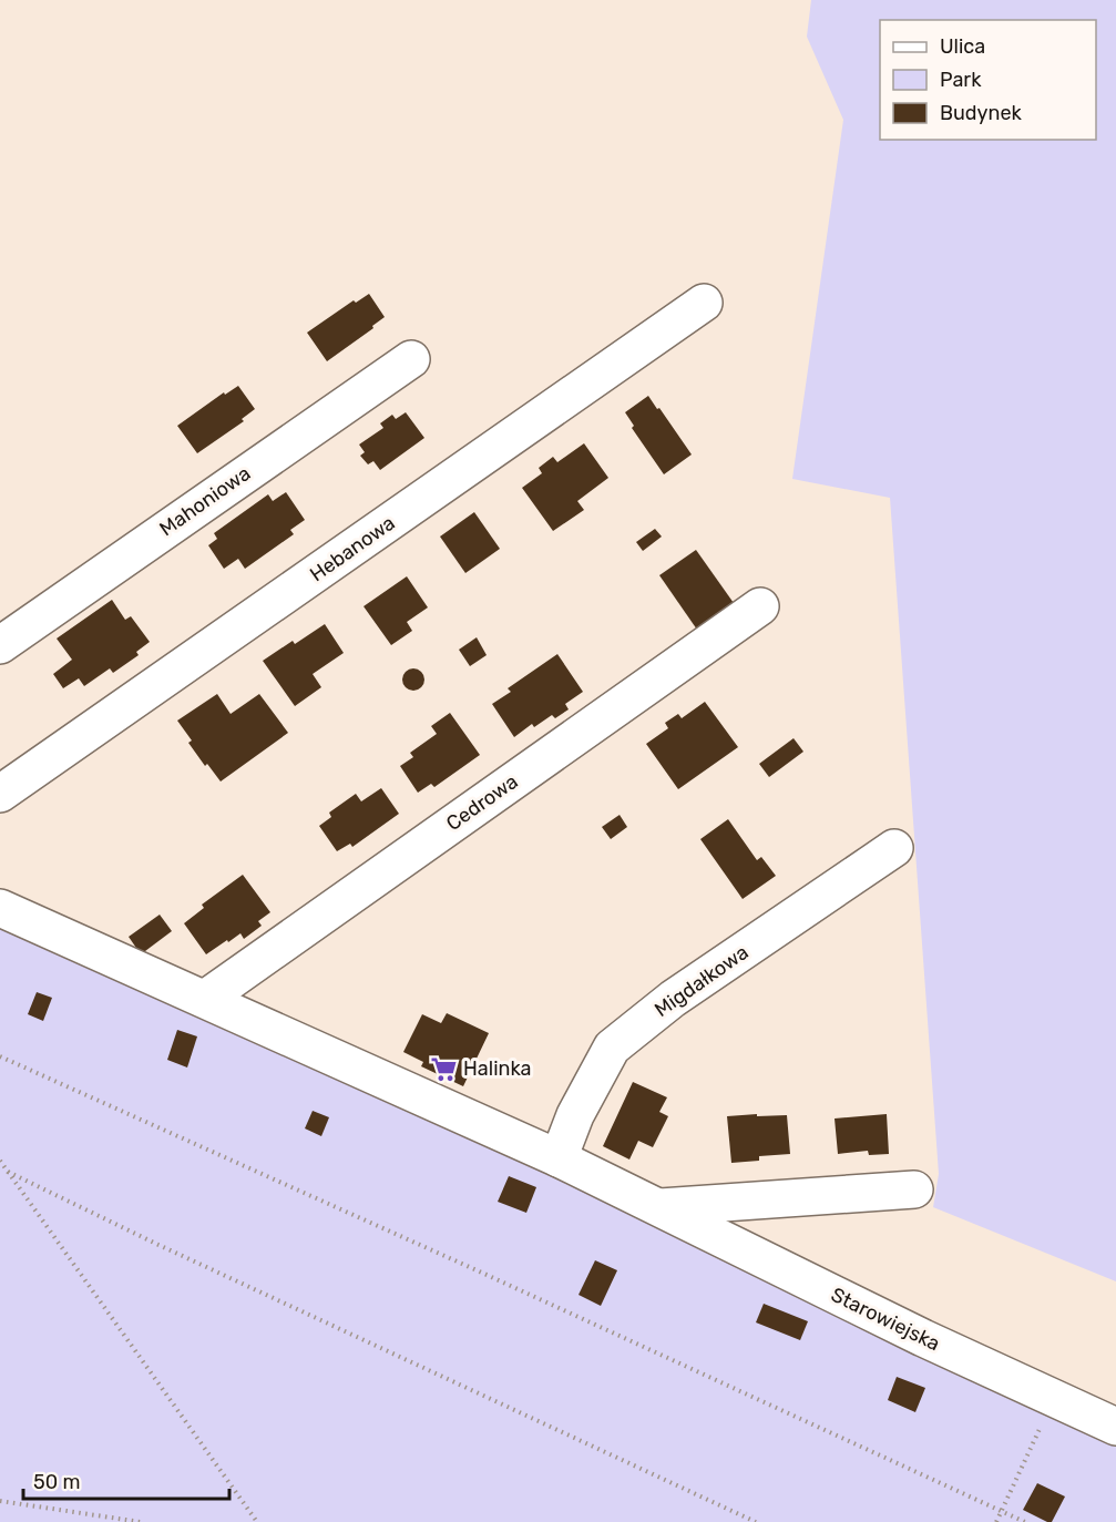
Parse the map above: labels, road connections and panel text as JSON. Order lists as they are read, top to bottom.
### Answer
{
  "streets": {
    "street": [
      "Mahoniowa",
      "Hebanowa",
      "Cedrowa",
      "Migdałkowa",
      "Starowiejska"
    ]
  },
  "crossings": [
    ["Cedrowa", "Starowiejska"],
    ["Migdałkowa", "Starowiejska"]
  ],
  "places": {
    "supermarket": ["Halinka"]
  },
  "legend": ["Ulica", "Park", "Budynek"],
  "scale_bar": "50 m"
}
